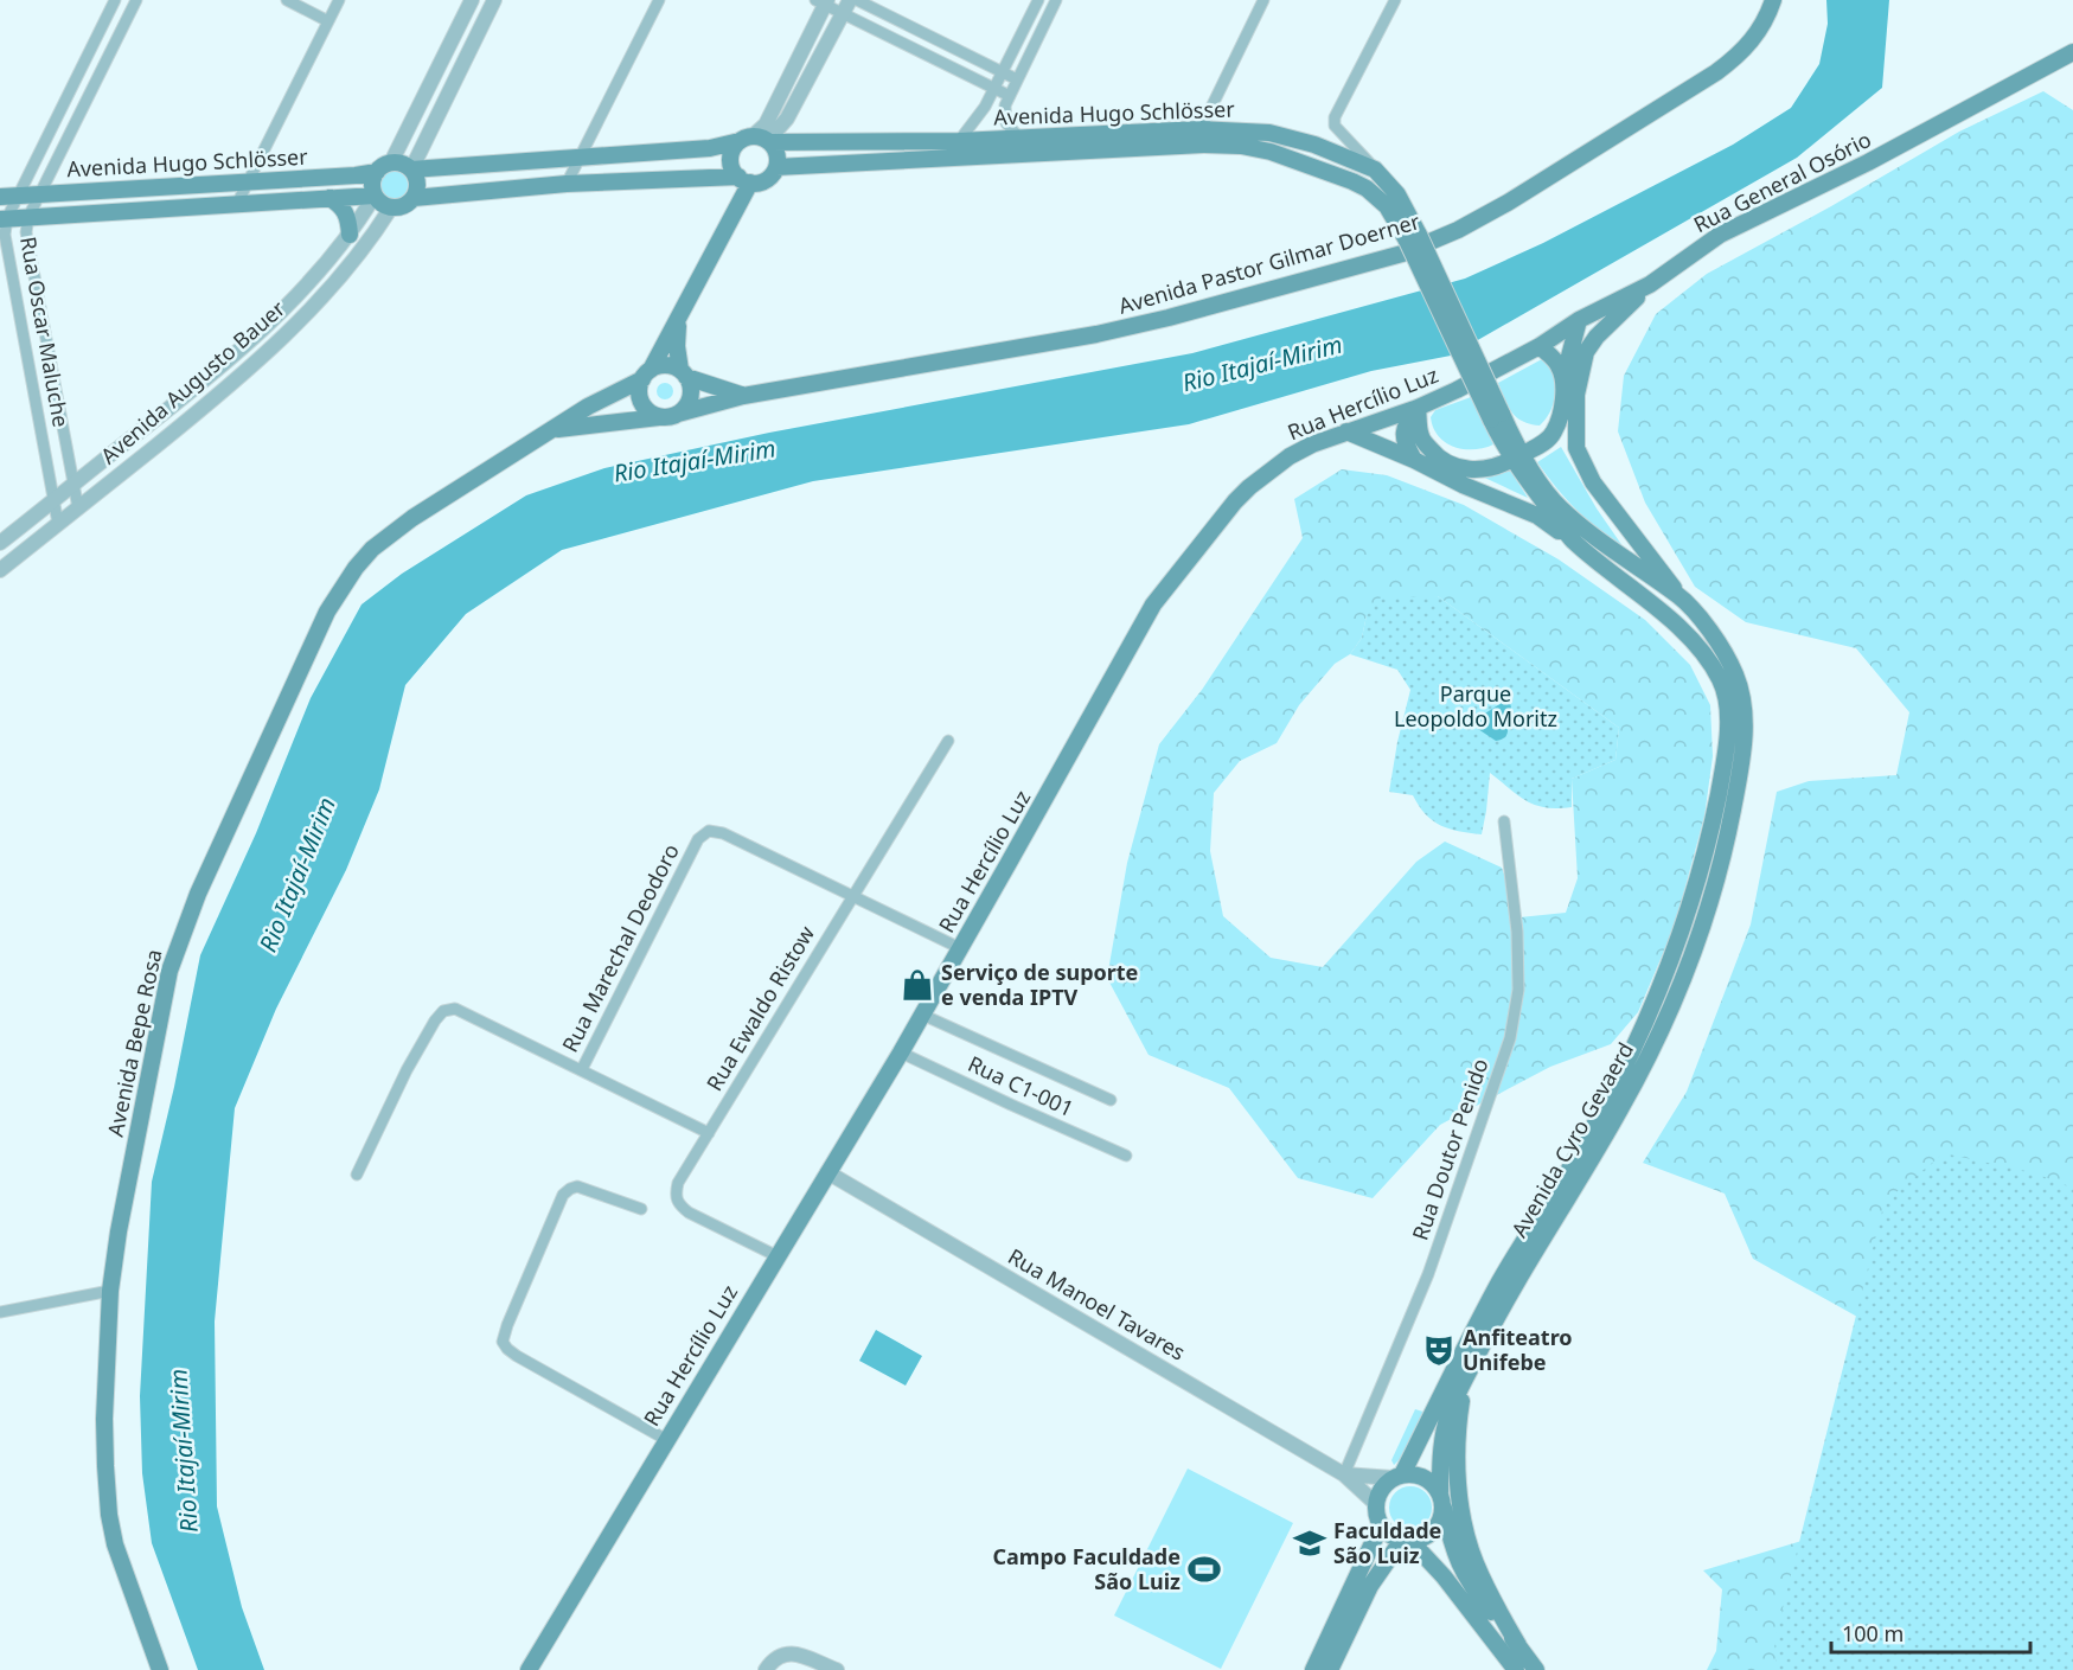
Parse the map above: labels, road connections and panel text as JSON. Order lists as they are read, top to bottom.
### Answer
{
  "streets": {
    "main road": [
      "Avenida Hugo Schlösser",
      "Rua General Osório",
      "Avenida Pastor Gilmar Doerner",
      "Rua Hercílio Luz",
      "Avenida Bepe Rosa",
      "Avenida Cyro Gevaerd"
    ],
    "street": [
      "Rua Oscar Maluche",
      "Avenida Augusto Bauer",
      "Rua Marechal Deodoro",
      "Rua Ewaldo Ristow",
      "Rua C1-001",
      "Rua Doutor Penido",
      "Rua Manoel Tavares"
    ]
  },
  "crossings": [
    ["Avenida Hugo Schlösser", "Rua Oscar Maluche"],
    ["Avenida Hugo Schlösser", "Avenida Augusto Bauer"],
    ["Avenida Hugo Schlösser", "Avenida Cyro Gevaerd"],
    ["Rua General Osório", "Rua Hercílio Luz"],
    ["Avenida Pastor Gilmar Doerner", "Avenida Bepe Rosa"],
    ["Rua Oscar Maluche", "Avenida Augusto Bauer"],
    ["Rua Hercílio Luz", "Rua Marechal Deodoro"],
    ["Rua Hercílio Luz", "Rua Ewaldo Ristow"],
    ["Rua Hercílio Luz", "Rua C1-001"],
    ["Rua Hercílio Luz", "Rua Manoel Tavares"],
    ["Rua Marechal Deodoro", "Rua Ewaldo Ristow"],
    ["Avenida Cyro Gevaerd", "Rua Manoel Tavares"],
    ["Rua Doutor Penido", "Rua Manoel Tavares"]
  ],
  "water": ["Rio Itajaí-Mirim"],
  "parks": ["Parque Leopoldo Moritz"],
  "places": {
    "shop": ["Serviço de suporte e venda IPTV"],
    "theatre": ["Anfiteatro Unifebe"],
    "school or university": ["Faculdade São Luiz"],
    "sports": ["Campo Faculdade São Luiz"]
  },
  "scale_bar": "100 m"
}
